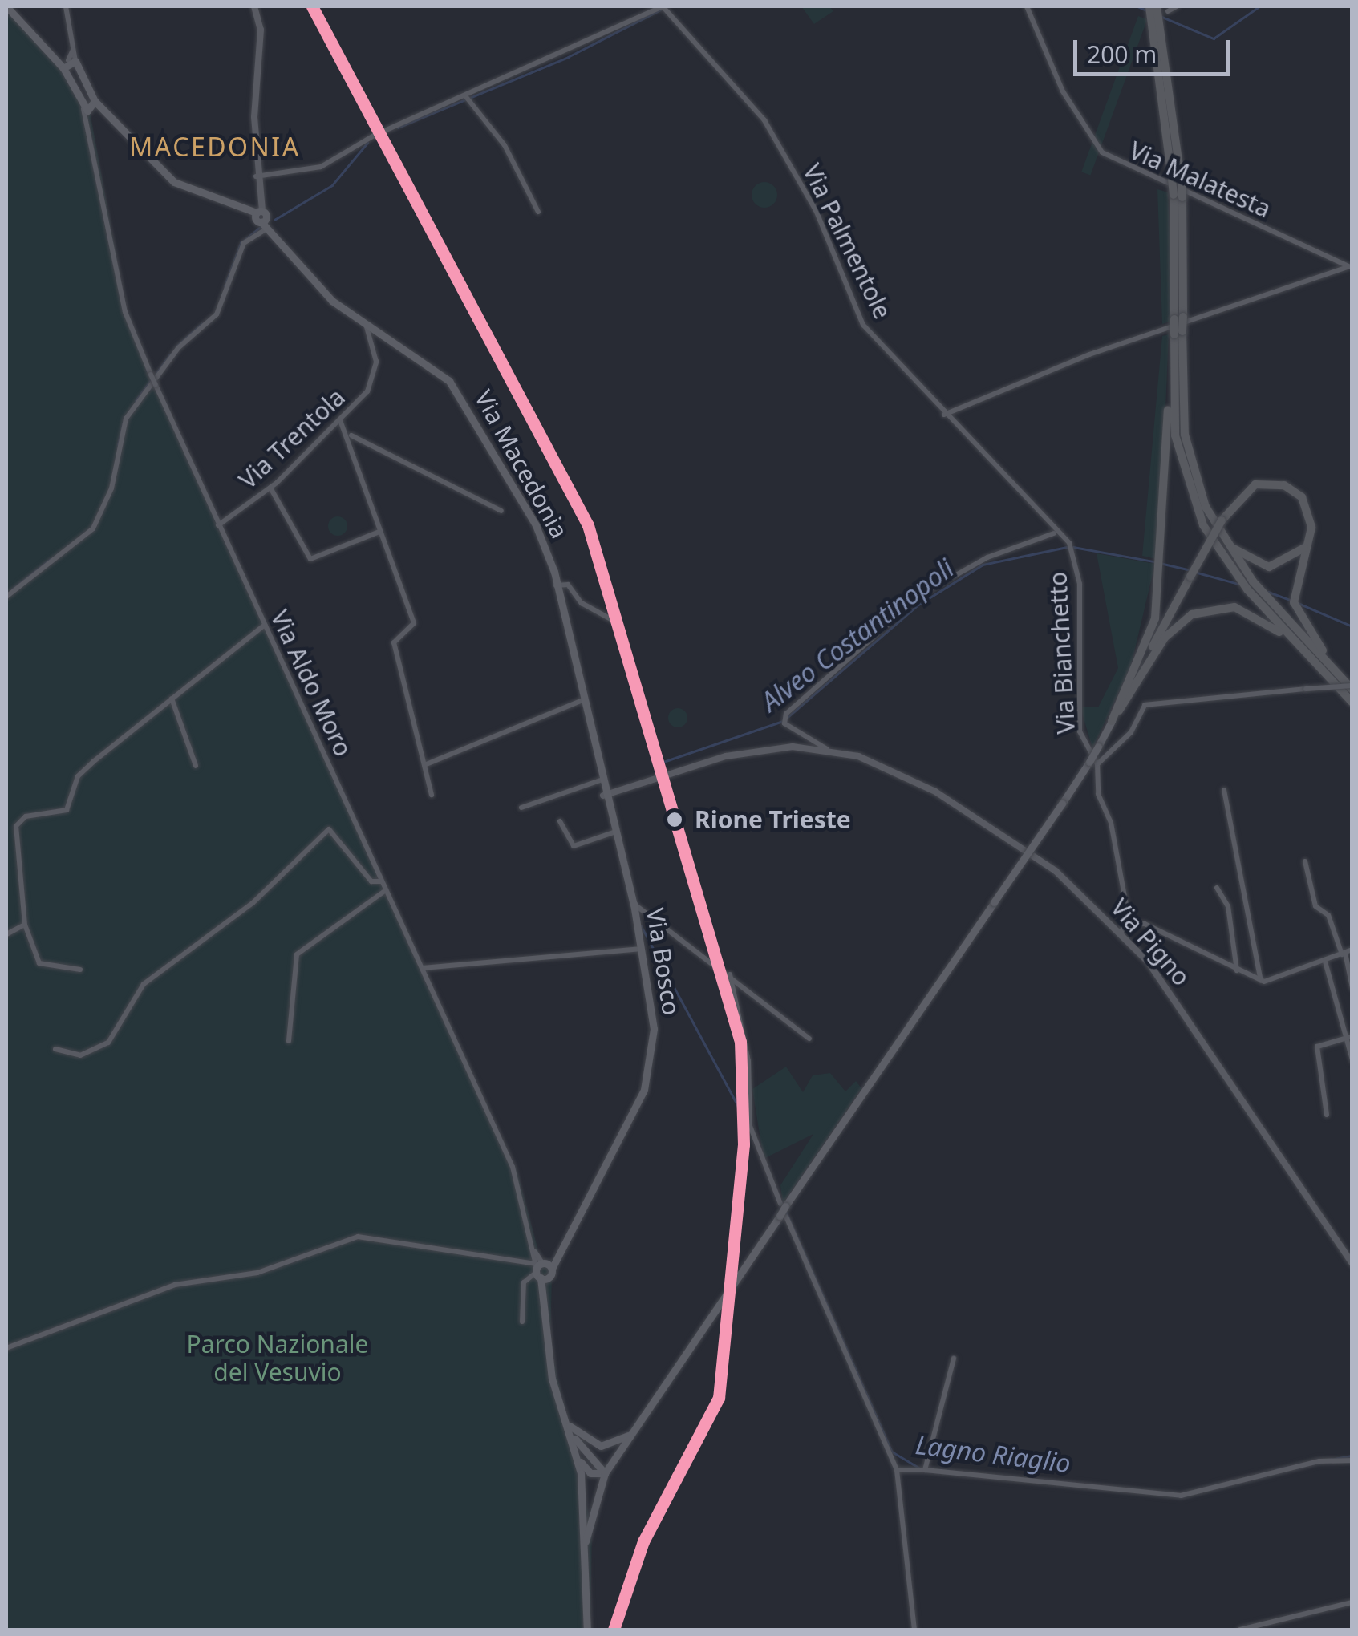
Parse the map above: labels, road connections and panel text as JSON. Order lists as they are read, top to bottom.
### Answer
{
  "streets": {
    "main road": ["Via Macedonia", "Via Bosco"],
    "street": [
      "Via Malatesta",
      "Via Palmentole",
      "Via Trentola",
      "Via Bianchetto",
      "Via Aldo Moro",
      "Via Pigno"
    ]
  },
  "crossings": [
    ["Via Malatesta", "Via Palmentole"],
    ["Via Malatesta", "Via Bianchetto"],
    ["Via Palmentole", "Via Bianchetto"],
    ["Via Trentola", "Via Macedonia"],
    ["Via Trentola", "Via Aldo Moro"],
    ["Via Macedonia", "Via Pigno"],
    ["Via Macedonia", "Via Bosco"],
    ["Via Aldo Moro", "Via Bosco"],
    ["Via Pigno", "Via Bosco"]
  ],
  "districts": ["MACEDONIA"],
  "water": ["Alveo Costantinopoli", "Lagno Riaglio"],
  "parks": ["Parco Nazionale del Vesuvio"],
  "places": ["Rione Trieste"],
  "scale_bar": "200 m"
}
